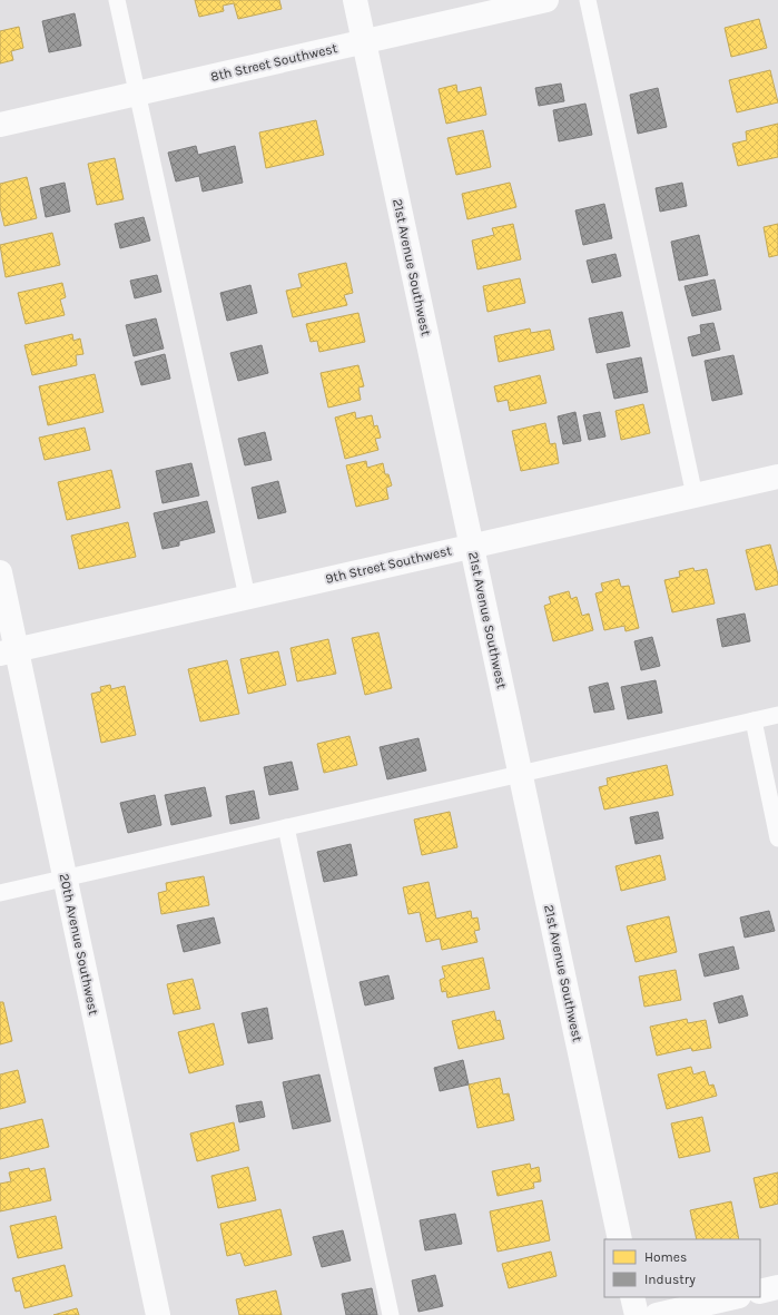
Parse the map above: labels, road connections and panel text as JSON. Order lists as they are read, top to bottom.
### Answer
{
  "streets": {
    "street": [
      "8th Street Southwest",
      "21st Avenue Southwest",
      "9th Street Southwest",
      "20th Avenue Southwest"
    ]
  },
  "crossings": [
    ["8th Street Southwest", "21st Avenue Southwest"],
    ["21st Avenue Southwest", "9th Street Southwest"],
    ["9th Street Southwest", "20th Avenue Southwest"]
  ],
  "legend": ["Homes", "Industry"]
}
